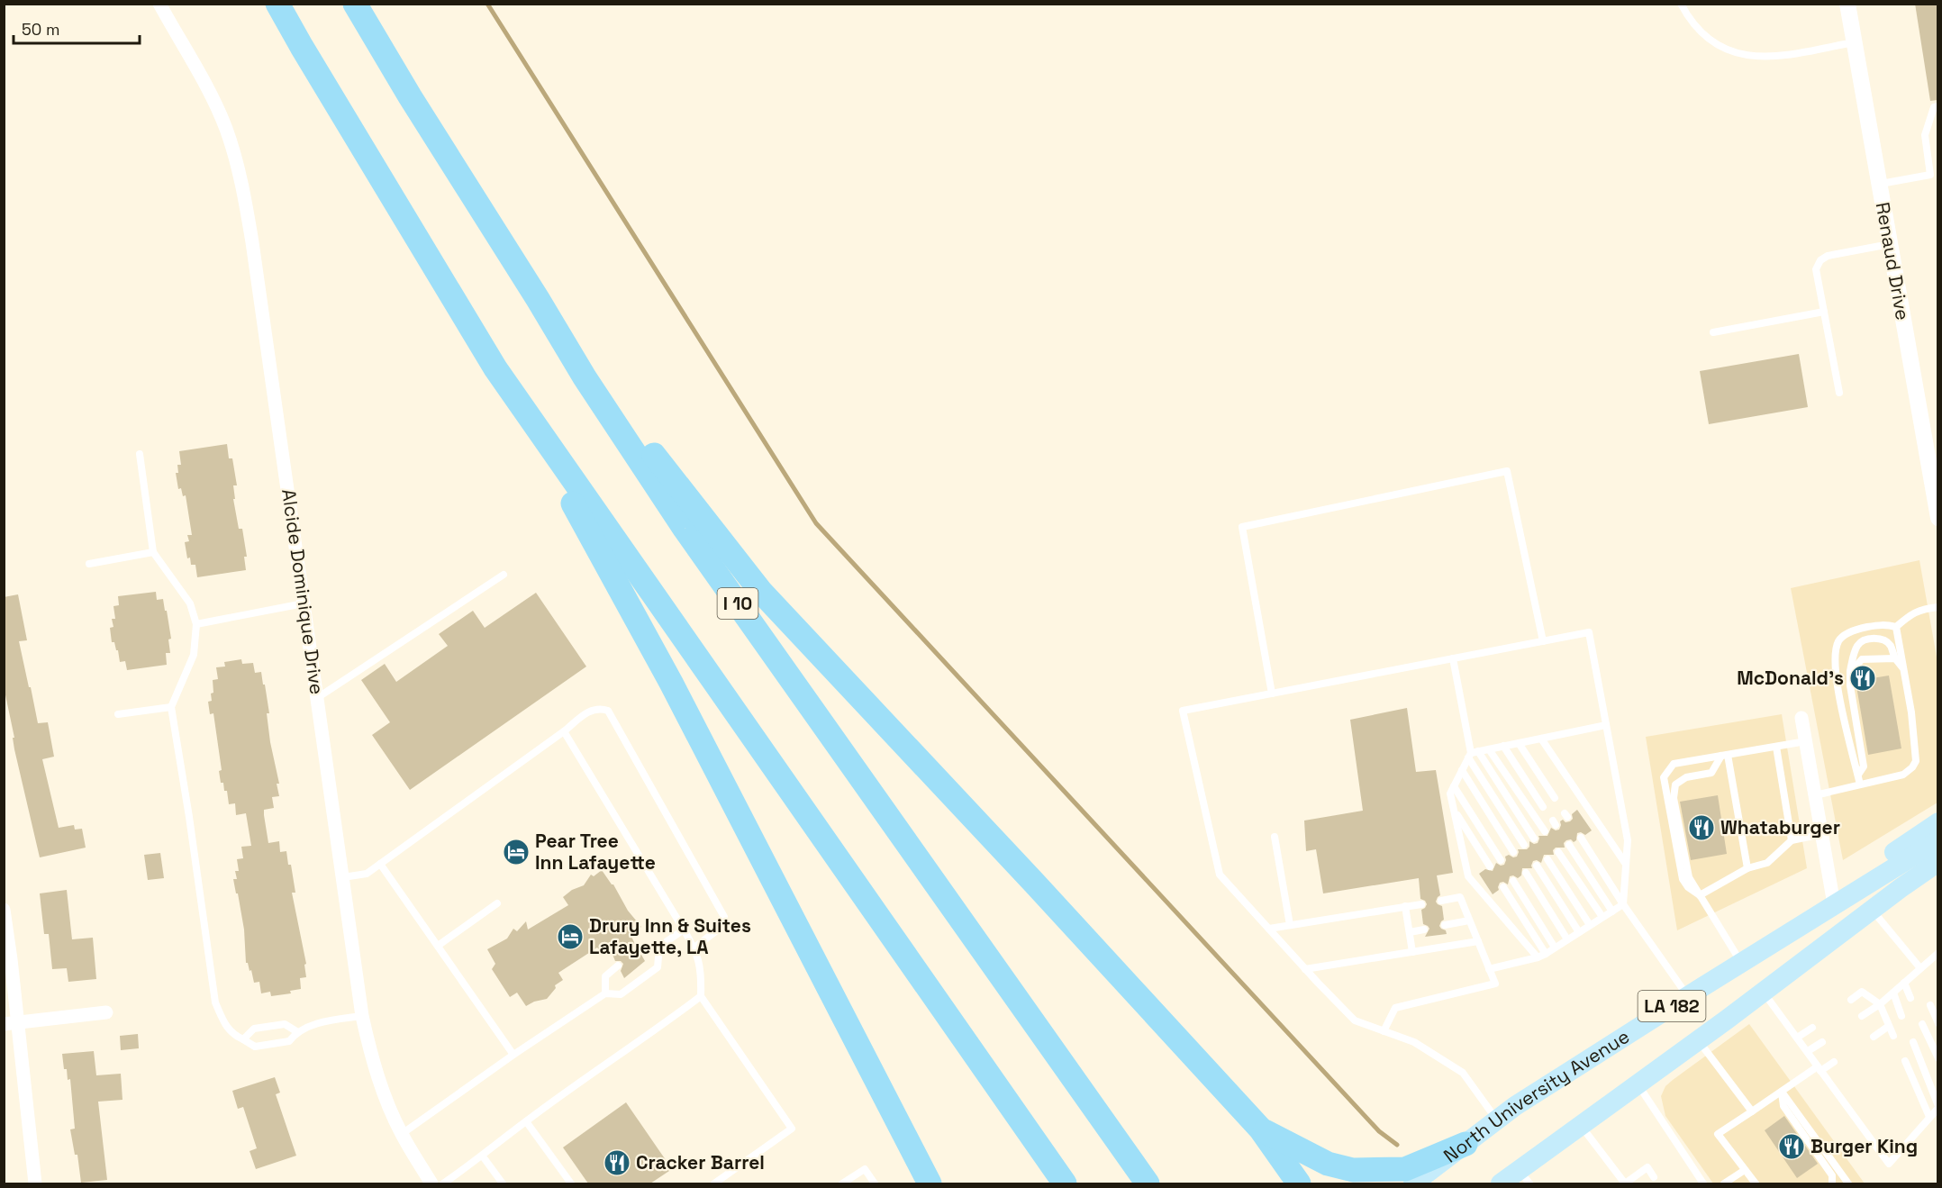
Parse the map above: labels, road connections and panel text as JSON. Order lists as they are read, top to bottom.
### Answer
{
  "streets": {
    "highway": ["I 10"],
    "main road": ["LA 182", "North University Avenue"],
    "street": ["Renaud Drive", "Alcide Dominique Drive"]
  },
  "places": {
    "restaurant": [
      "McDonald's",
      "Whataburger",
      "Burger King",
      "Cracker Barrel"
    ],
    "hotel": ["Pear Tree Inn Lafayette", "Drury Inn & Suites Lafayette, LA"]
  },
  "scale_bar": "50 m"
}
